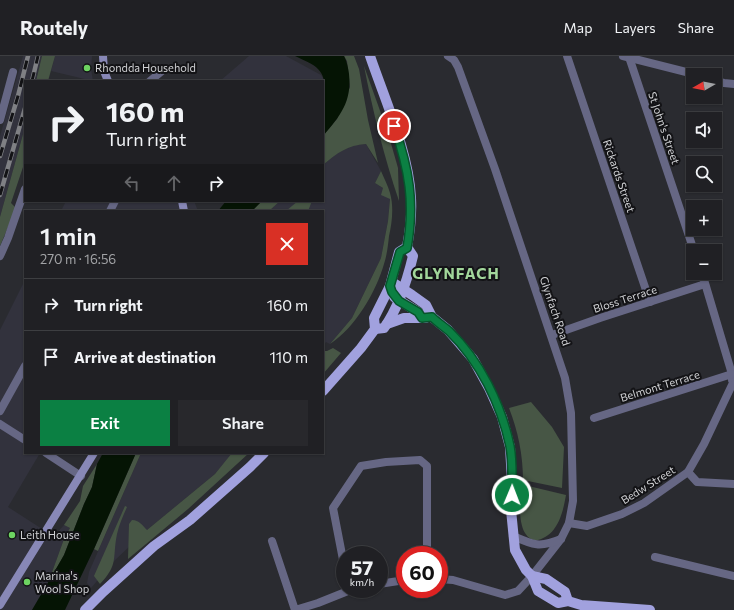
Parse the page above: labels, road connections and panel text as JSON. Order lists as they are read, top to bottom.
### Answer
{
  "streets": {
    "street": [
      "St John's Street",
      "Rickards Street",
      "Bloss Terrace",
      "Glynfach Road",
      "Belmont Terrace",
      "Bedw Street"
    ]
  },
  "crossings": [
    ["Rickards Street", "Bloss Terrace"],
    ["Bloss Terrace", "Glynfach Road"],
    ["Glynfach Road", "Bedw Street"]
  ],
  "districts": ["GLYNFACH"],
  "places": ["Rhondda Household", "Leith House", "Marina's Wool Shop"],
  "north": "left",
  "page": {
    "header": "Routely",
    "nav": ["Map", "Layers", "Share"],
    "map_buttons": ["+", "−"],
    "turn": ["160 m", "Turn right"],
    "heading": ["1 min", "270 m · 16:56"],
    "list": [
      {
        "name": "Turn right",
        "value": "160 m"
      },
      {
        "name": "Arrive at destination",
        "value": "110 m"
      }
    ],
    "buttons": ["Exit", "Share"],
    "speed": "57 km/h",
    "limit": "60"
  }
}
